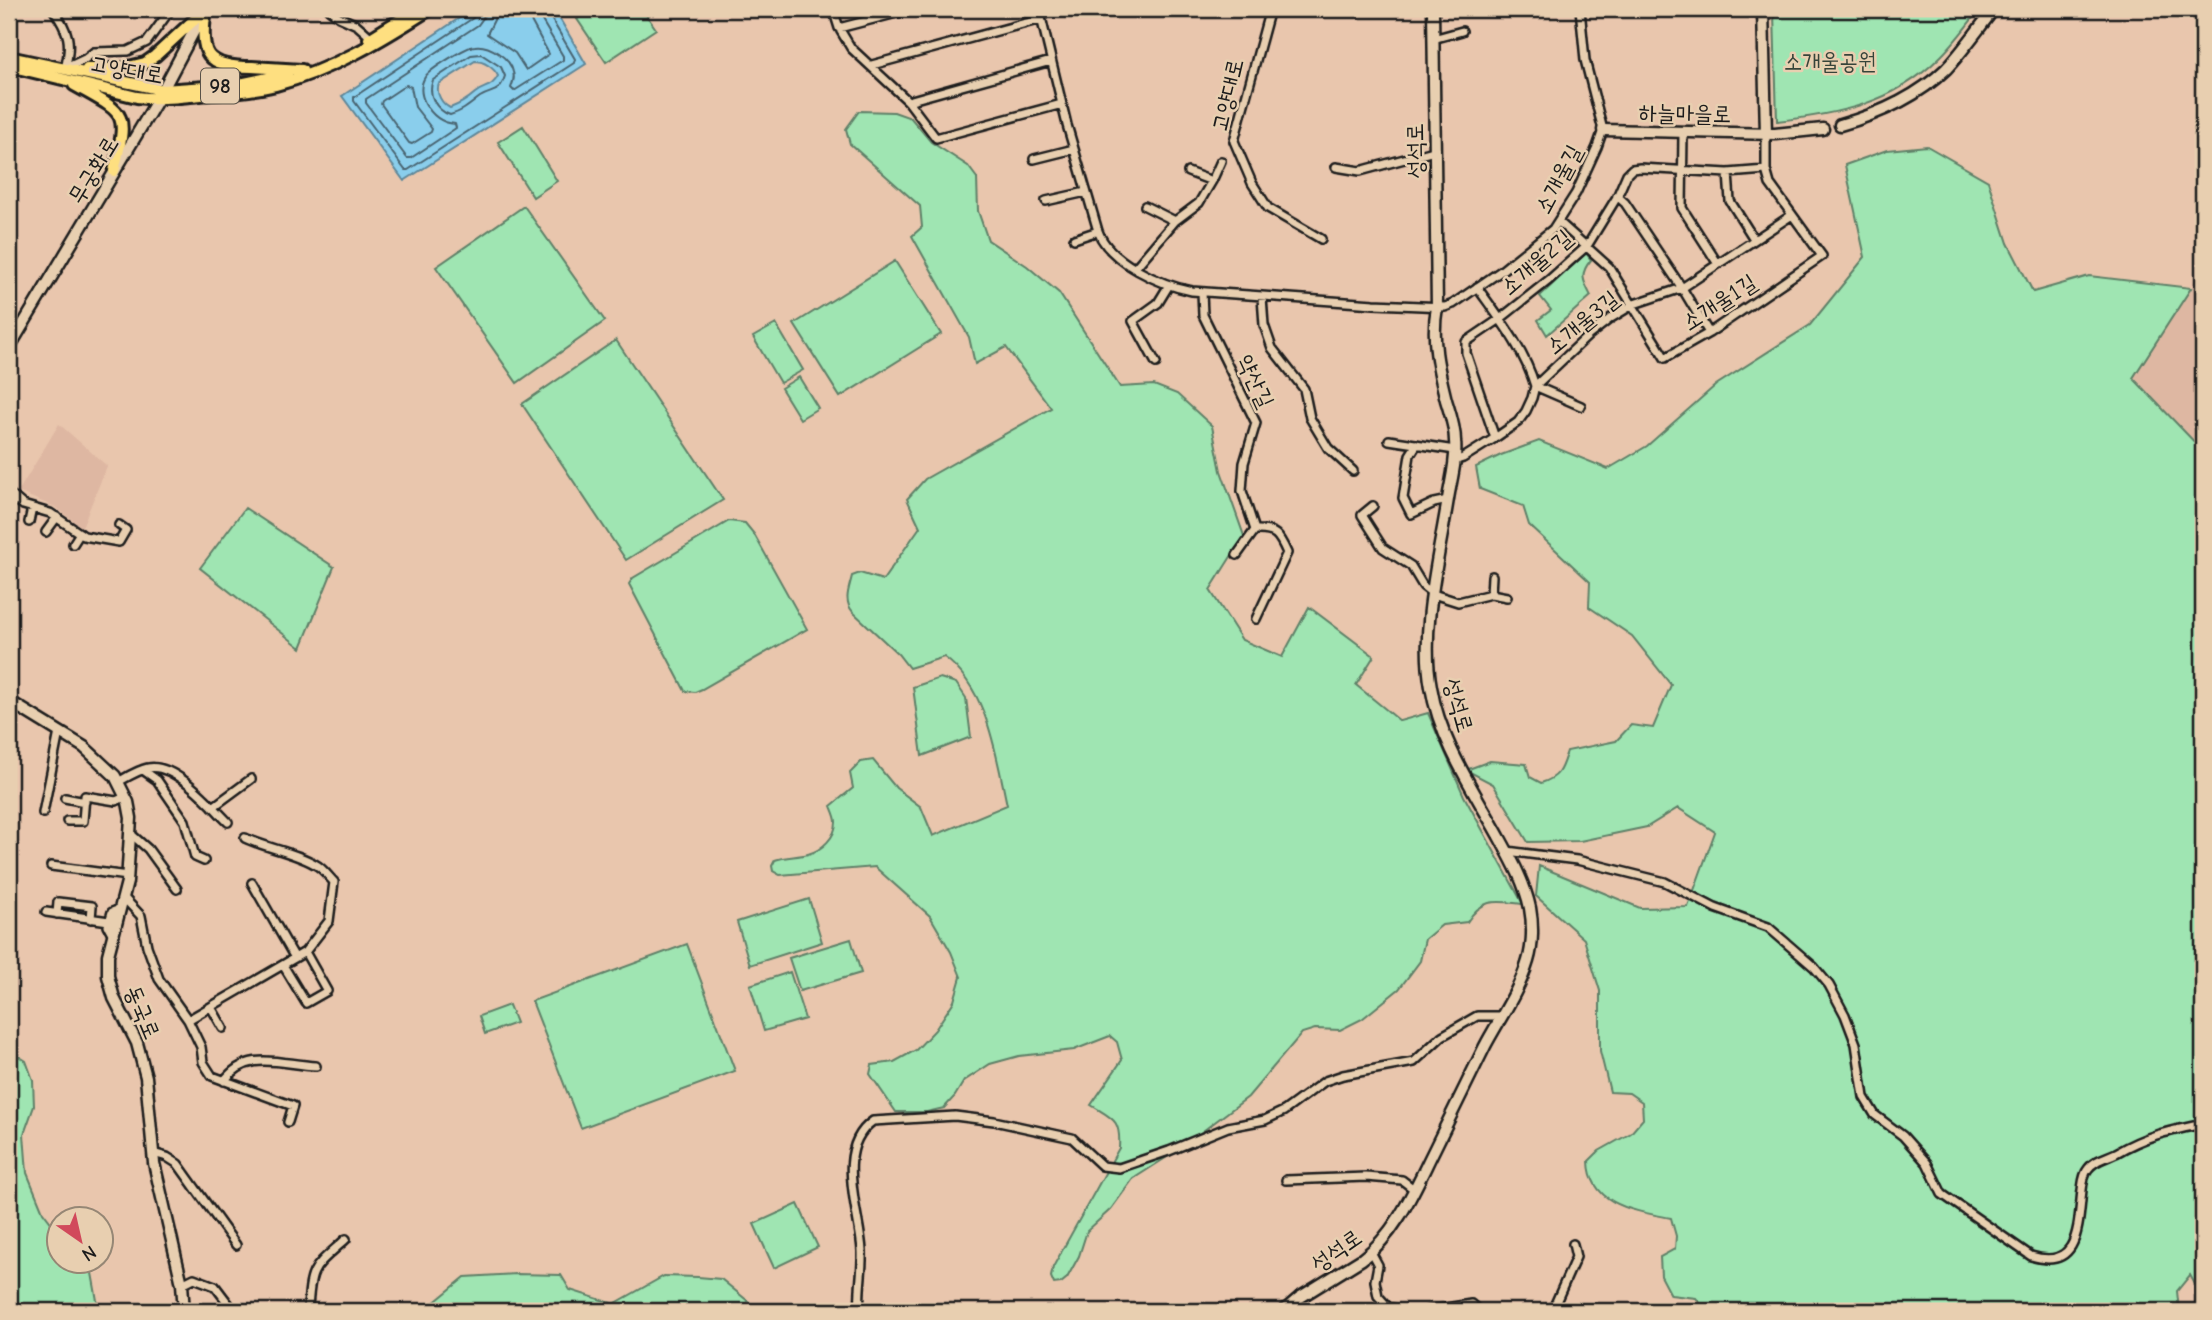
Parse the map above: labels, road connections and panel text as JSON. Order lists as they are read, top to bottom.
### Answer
{
  "streets": {
    "main road": ["고양대로", "98"],
    "street": [
      "하늘마을로",
      "성석로",
      "무궁화로",
      "소개울길",
      "소개울2길",
      "소개울1길",
      "소개울3길",
      "약산길",
      "동국로"
    ]
  },
  "crossings": [
    ["고양대로", "무궁화로"],
    ["하늘마을로", "소개울길"],
    ["하늘마을로", "소개울1길"],
    ["성석로", "소개울길"],
    ["성석로", "소개울3길"],
    ["소개울길", "소개울1길"],
    ["소개울2길", "소개울1길"],
    ["소개울2길", "소개울3길"],
    ["소개울1길", "소개울3길"]
  ],
  "parks": ["소개울공원"],
  "north": "bottom right"
}
